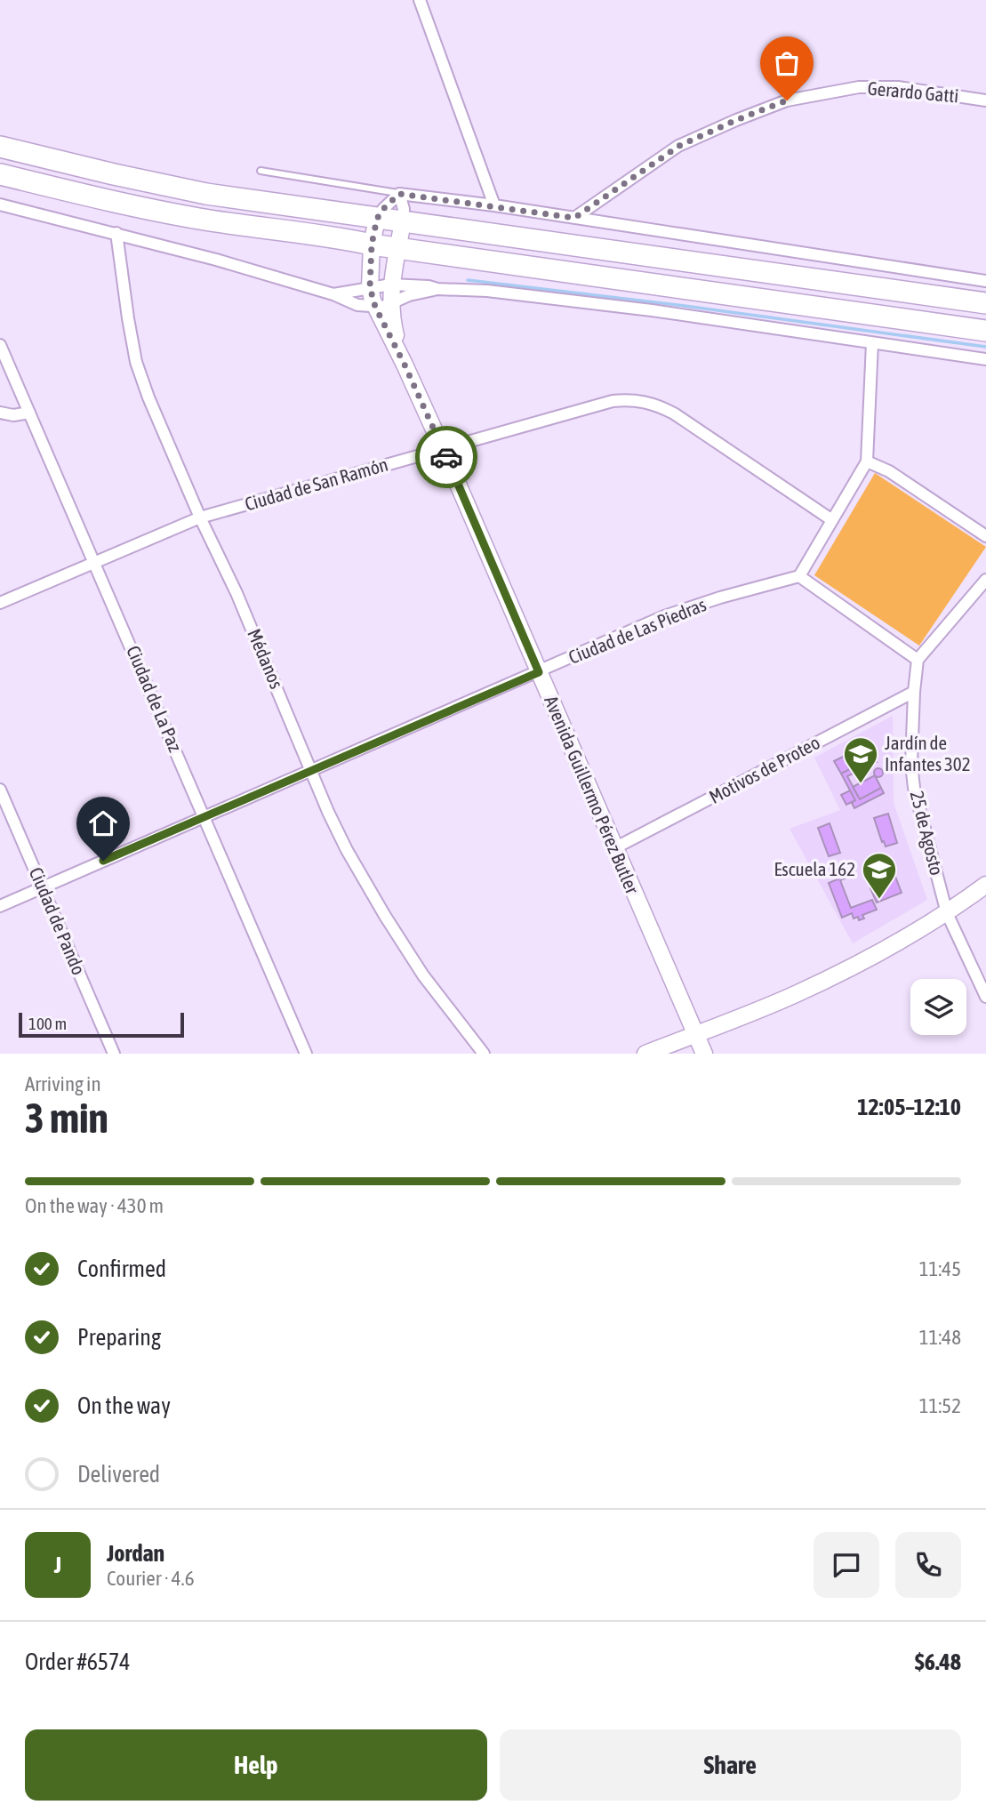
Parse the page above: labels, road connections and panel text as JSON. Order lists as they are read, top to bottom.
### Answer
{
  "streets": {
    "street": [
      "Gerardo Gatti",
      "Ciudad de San Ramón",
      "Ciudad de Las Piedras",
      "Médanos",
      "Ciudad de La Paz",
      "Motivos de Proteo",
      "Avenida Guillermo Pérez Butler",
      "25 de Agosto",
      "Ciudad de Pando"
    ]
  },
  "crossings": [
    ["Ciudad de San Ramón", "Médanos"],
    ["Ciudad de San Ramón", "Ciudad de La Paz"],
    ["Ciudad de San Ramón", "Avenida Guillermo Pérez Butler"],
    ["Ciudad de Las Piedras", "Médanos"],
    ["Ciudad de Las Piedras", "Ciudad de La Paz"],
    ["Ciudad de Las Piedras", "Avenida Guillermo Pérez Butler"],
    ["Ciudad de Las Piedras", "Ciudad de Pando"],
    ["Motivos de Proteo", "Avenida Guillermo Pérez Butler"],
    ["Motivos de Proteo", "25 de Agosto"]
  ],
  "places": {
    "school or university": ["Jardín de Infantes 302", "Escuela 162"]
  },
  "scale_bar": "100 m",
  "page": {
    "scale": "100 m",
    "heading": ["3 min", "Arriving in", "12:05–12:10"],
    "panel": [
      "Jordan",
      "Courier · 4.6",
      "Order #6574",
      "$6.48"
    ],
    "bar": "On the way · 430 m",
    "list": [
      ["Confirmed", "11:45"],
      ["Preparing", "11:48"],
      ["On the way", "11:52"],
      "Delivered"
    ],
    "round": "J",
    "buttons": ["Help", "Share"]
  }
}
